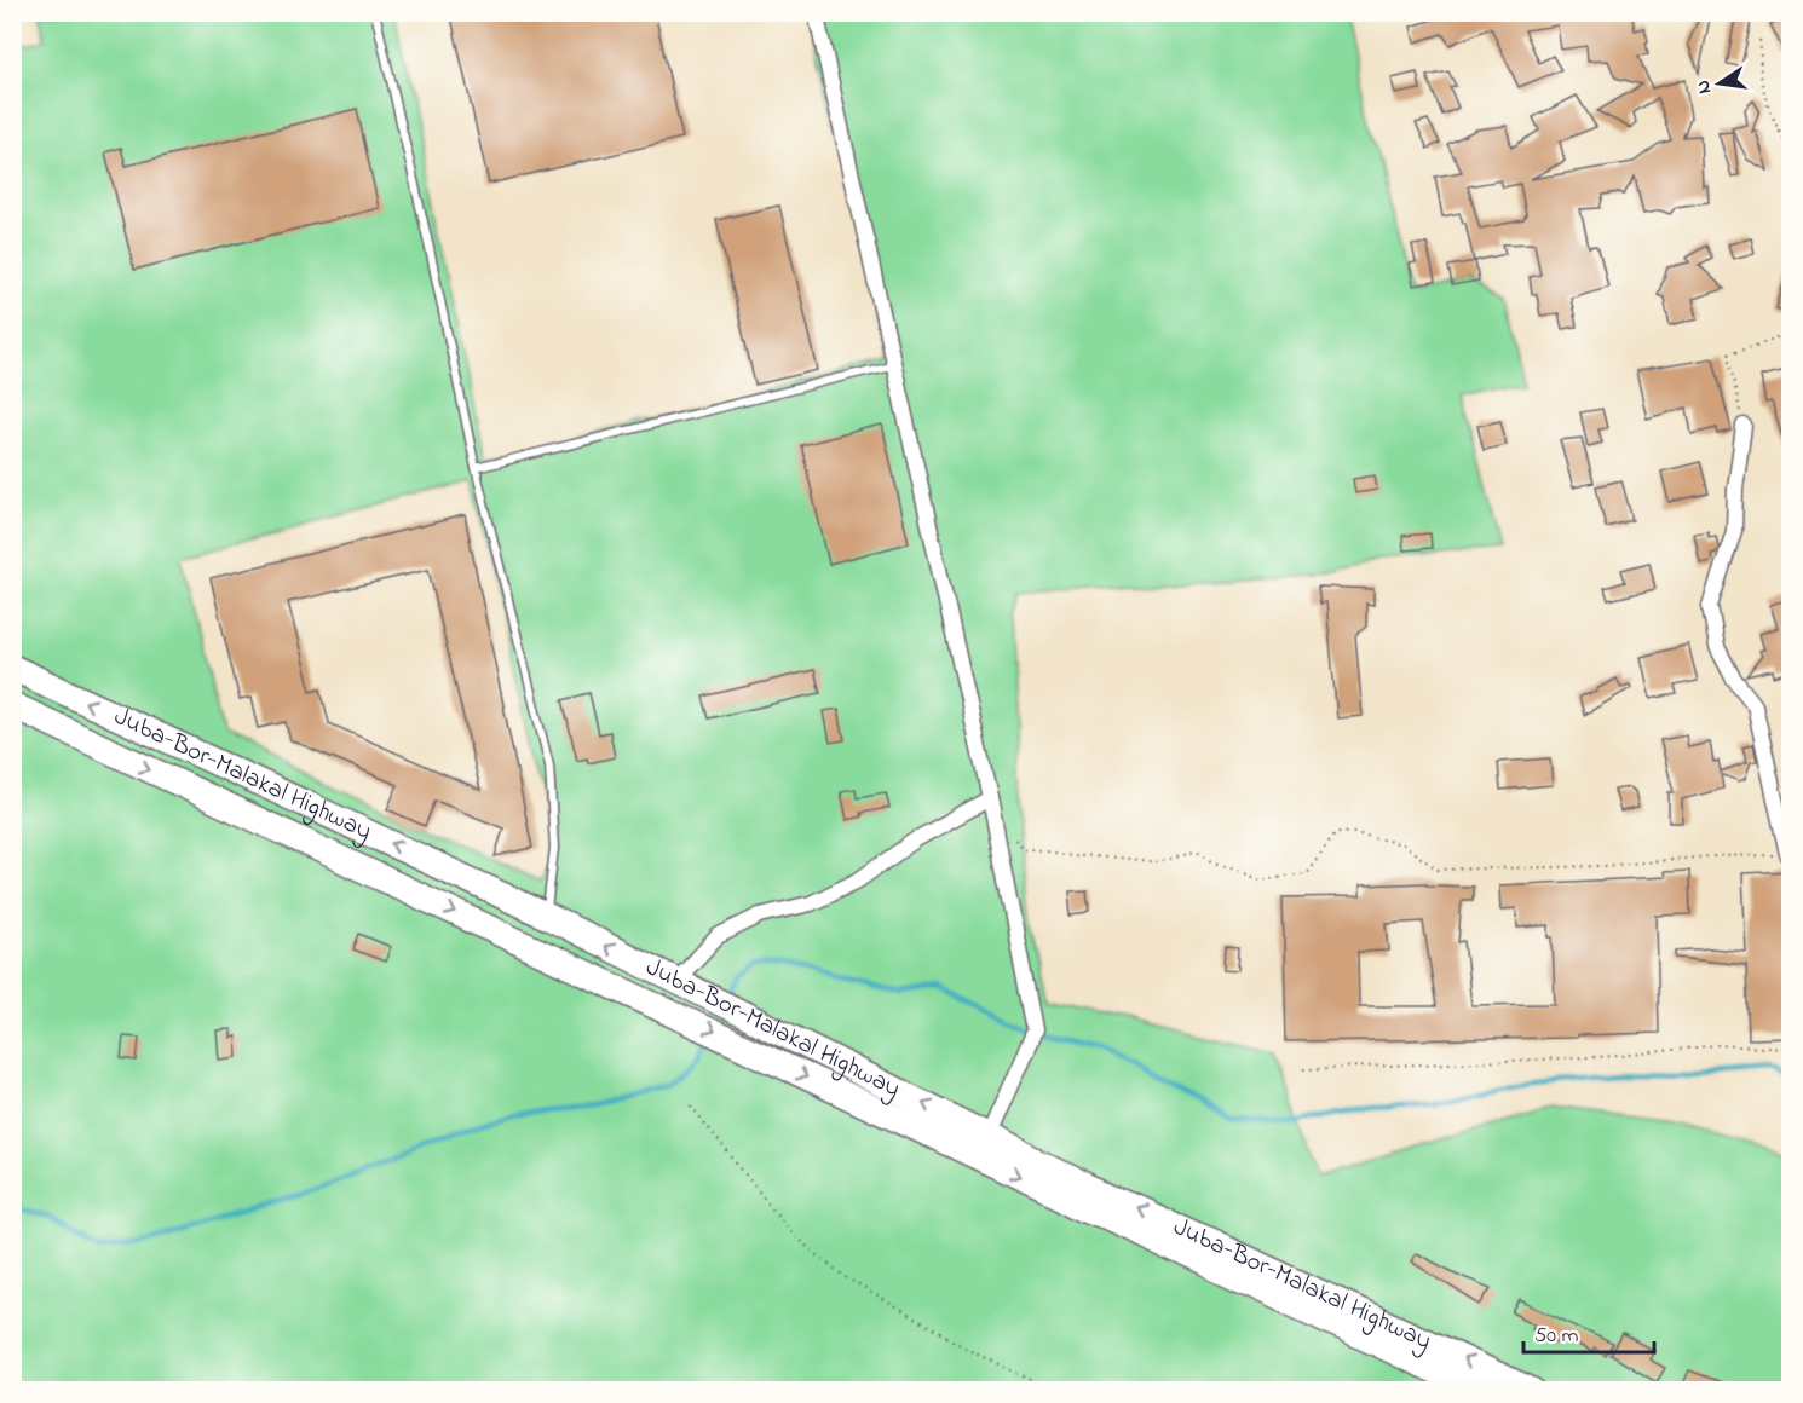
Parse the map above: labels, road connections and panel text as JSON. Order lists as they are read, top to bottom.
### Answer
{
  "streets": {
    "highway": ["Juba-Bor-Malakal Highway"]
  },
  "scale_bar": "50 m",
  "north": "left"
}
